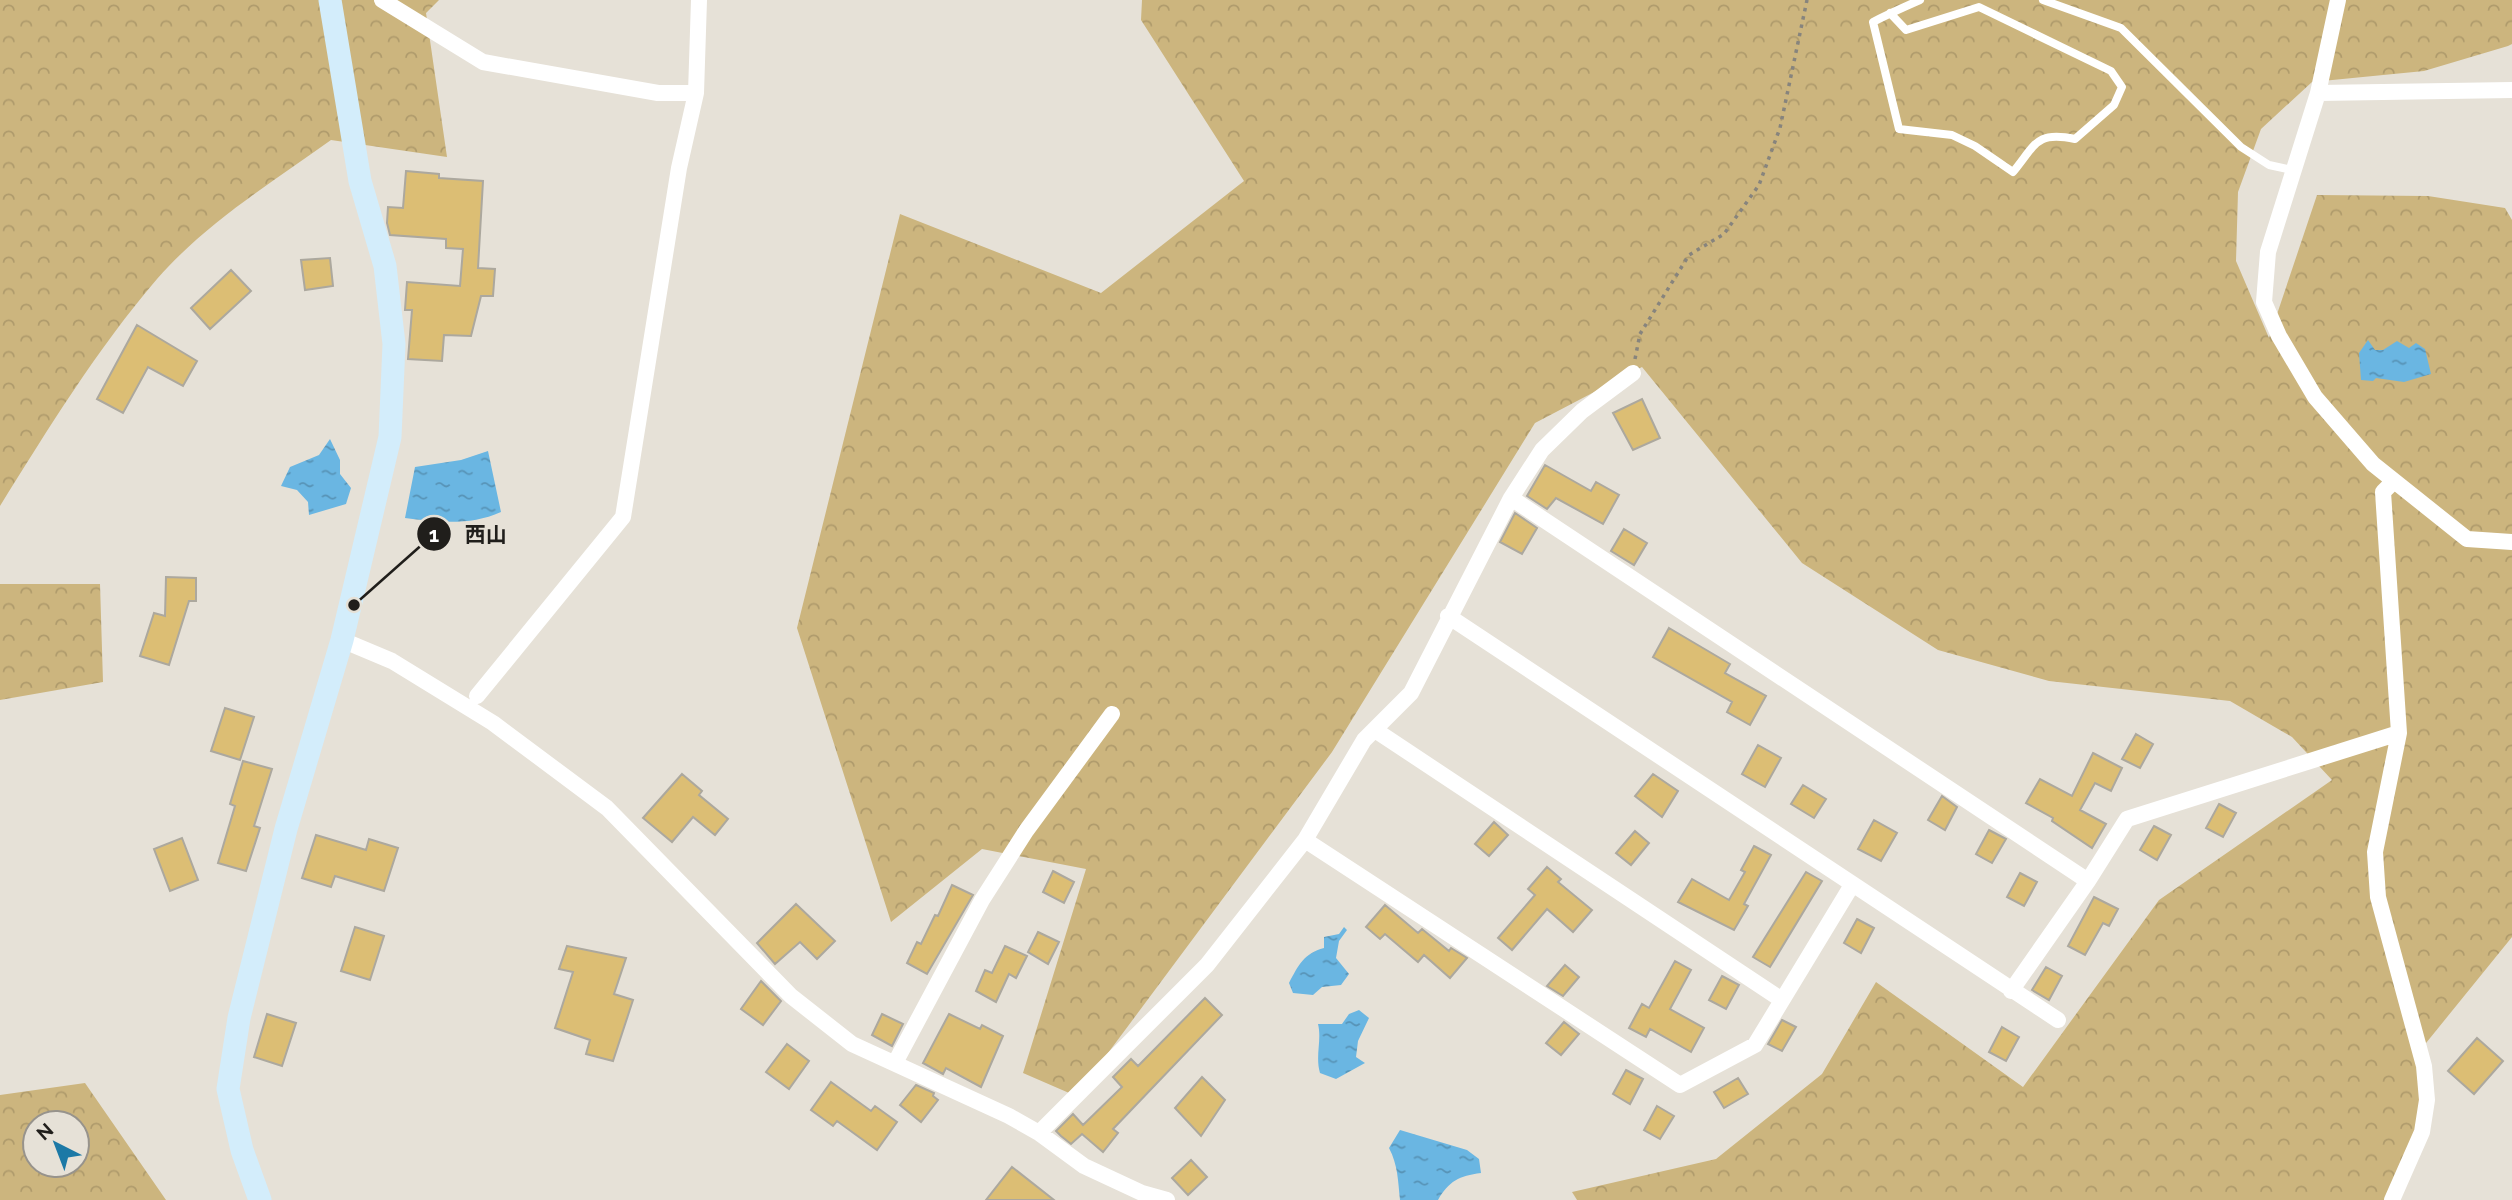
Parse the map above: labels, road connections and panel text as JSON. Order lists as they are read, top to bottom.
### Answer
{
  "places": ["西山"],
  "north": "top left"
}
